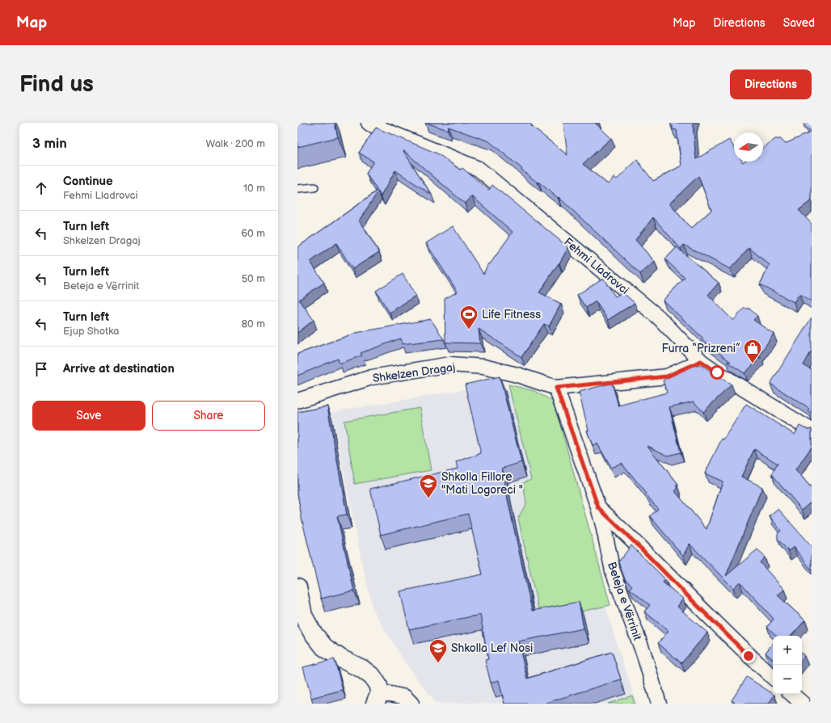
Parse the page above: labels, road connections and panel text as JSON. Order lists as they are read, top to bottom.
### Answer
{
  "streets": {
    "street": ["Fehmi Lladrovci", "Shkelzen Dragaj", "Beteja e Vërrinit"]
  },
  "crossings": [
    ["Fehmi Lladrovci", "Shkelzen Dragaj"],
    ["Shkelzen Dragaj", "Beteja e Vërrinit"]
  ],
  "places": {
    "sports": ["Life Fitness"],
    "shop": ["Furra “Prizreni”"],
    "school or university": ["Shkolla Fillore \"Mati Logoreci \"", "Shkolla Lef Nosi"]
  },
  "north": "left",
  "page": {
    "header": "Map",
    "nav": ["Map", "Directions", "Saved"],
    "buttons": [
      "Directions",
      ["Save", "Share"]
    ],
    "title": "Find us",
    "heading": ["3 min", "Walk · 200 m"],
    "list": [
      ["Continue", "Fehmi Lladrovci", "10 m"],
      ["Turn left", "Shkelzen Dragaj", "60 m"],
      ["Turn left", "Beteja e Vërrinit", "50 m"],
      ["Turn left", "Ejup Shotka", "80 m"],
      "Arrive at destination"
    ],
    "map_buttons": ["+", "−"]
  }
}
